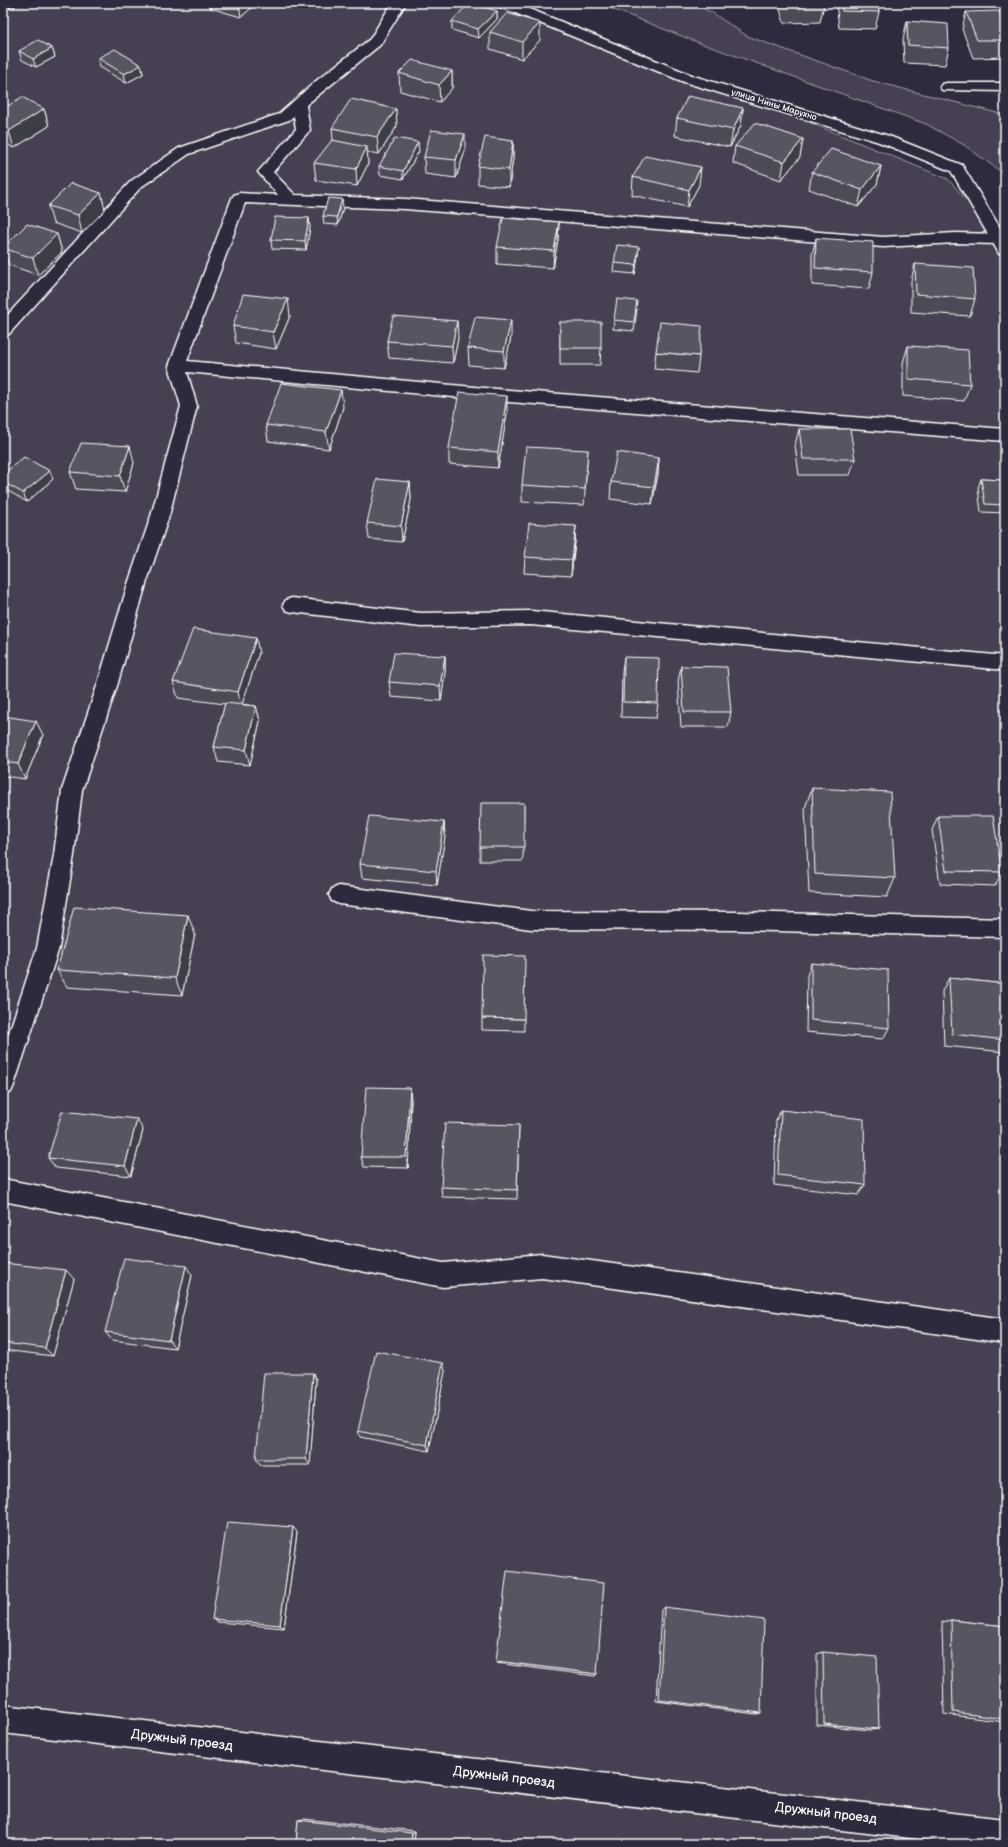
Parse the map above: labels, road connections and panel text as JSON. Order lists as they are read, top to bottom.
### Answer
{
  "streets": {
    "street": ["улица Нины Марухно", "Дружный проезд"]
  }
}
